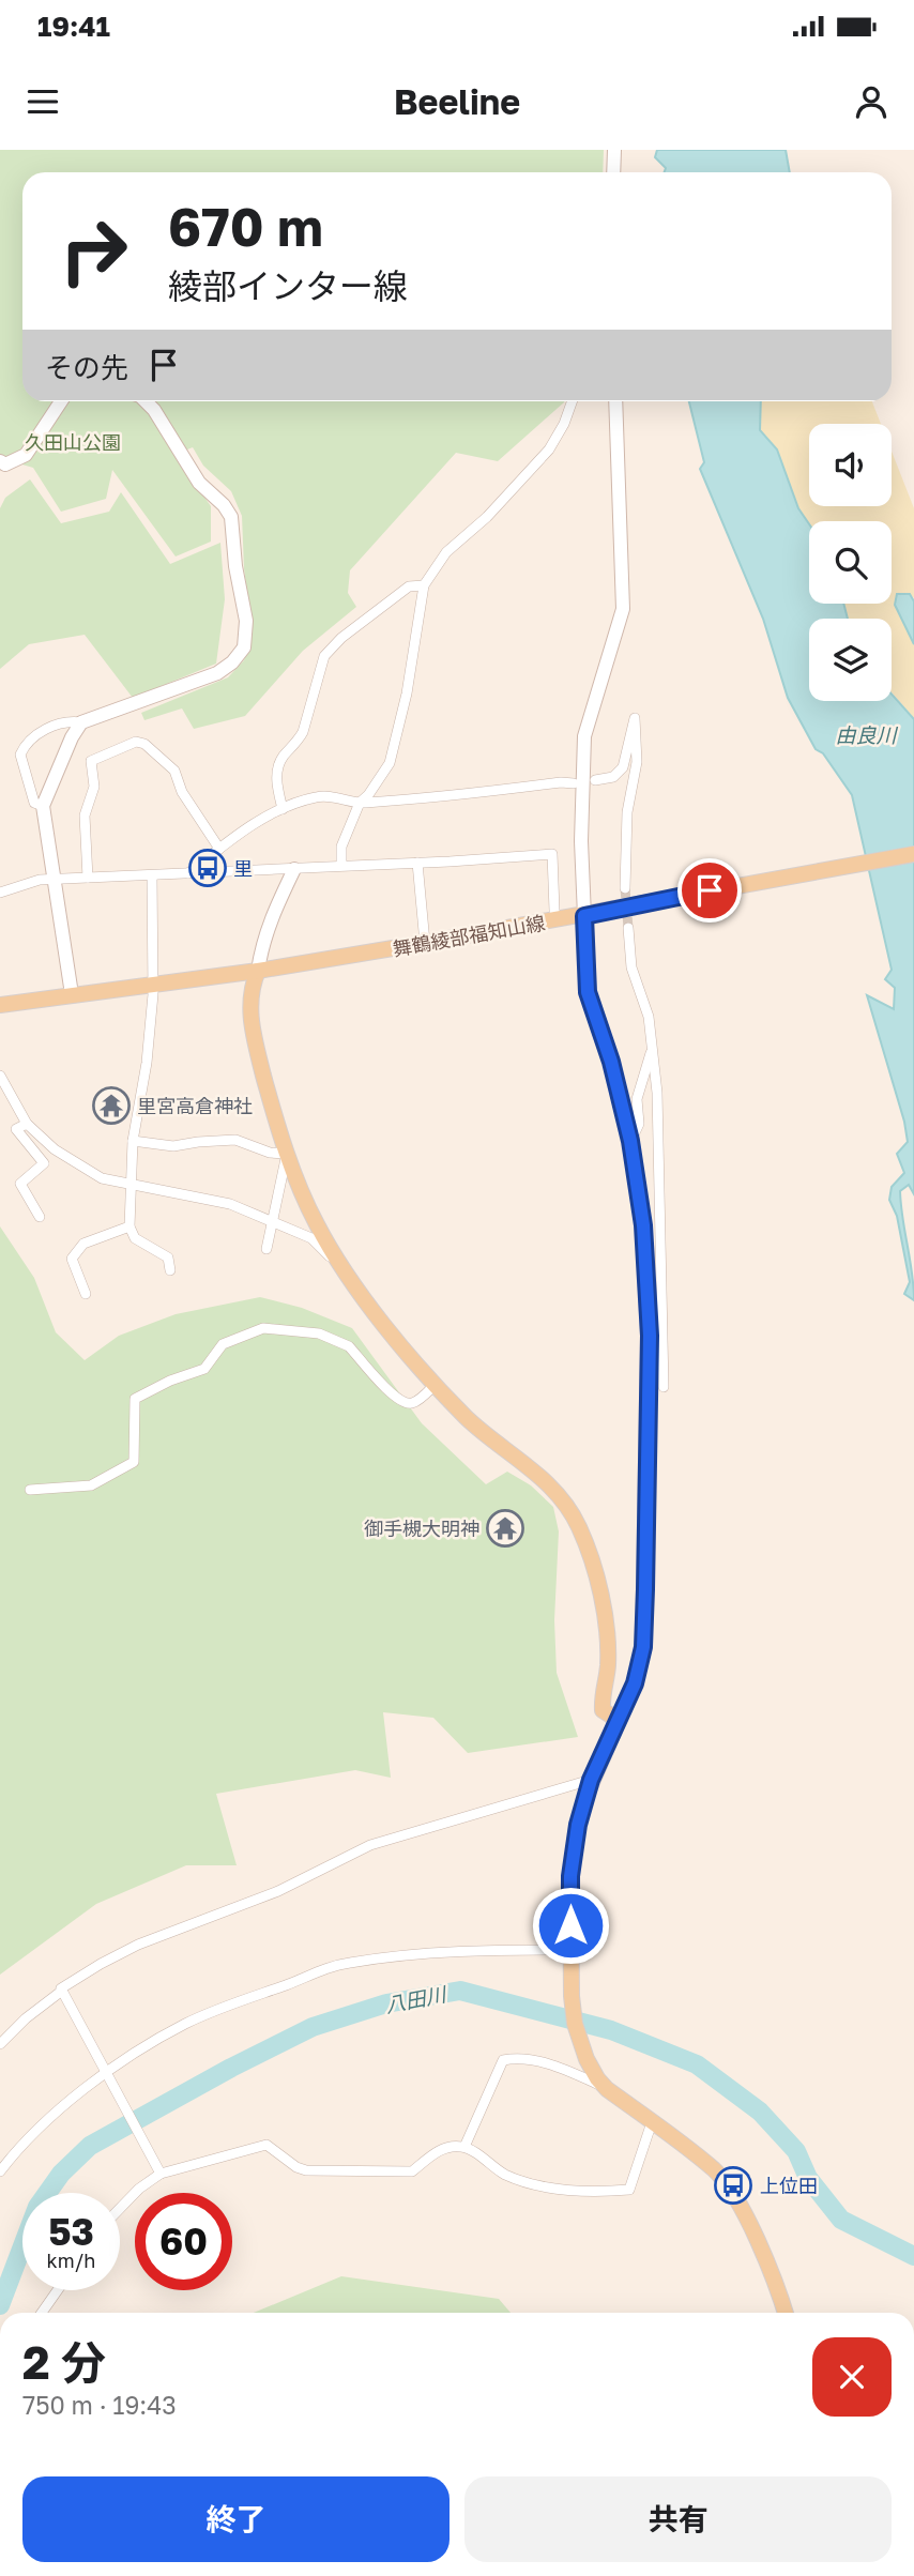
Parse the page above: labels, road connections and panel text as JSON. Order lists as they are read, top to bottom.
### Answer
{
  "streets": {
    "main road": ["舞鶴綾部福知山線"]
  },
  "water": ["由良川", "八田川"],
  "parks": ["久田山公園"],
  "places": {
    "bus stop": ["里", "上位田"],
    "temple": ["里宮高倉神社", "御手槻大明神"]
  },
  "page": {
    "status": "19:41",
    "header": "Beeline",
    "turn": ["670 m", "綾部インター線"],
    "then": "その先",
    "speed": "53 km/h",
    "limit": "60",
    "heading": ["2 分", "750 m · 19:43"],
    "buttons": ["終了", "共有"]
  }
}
